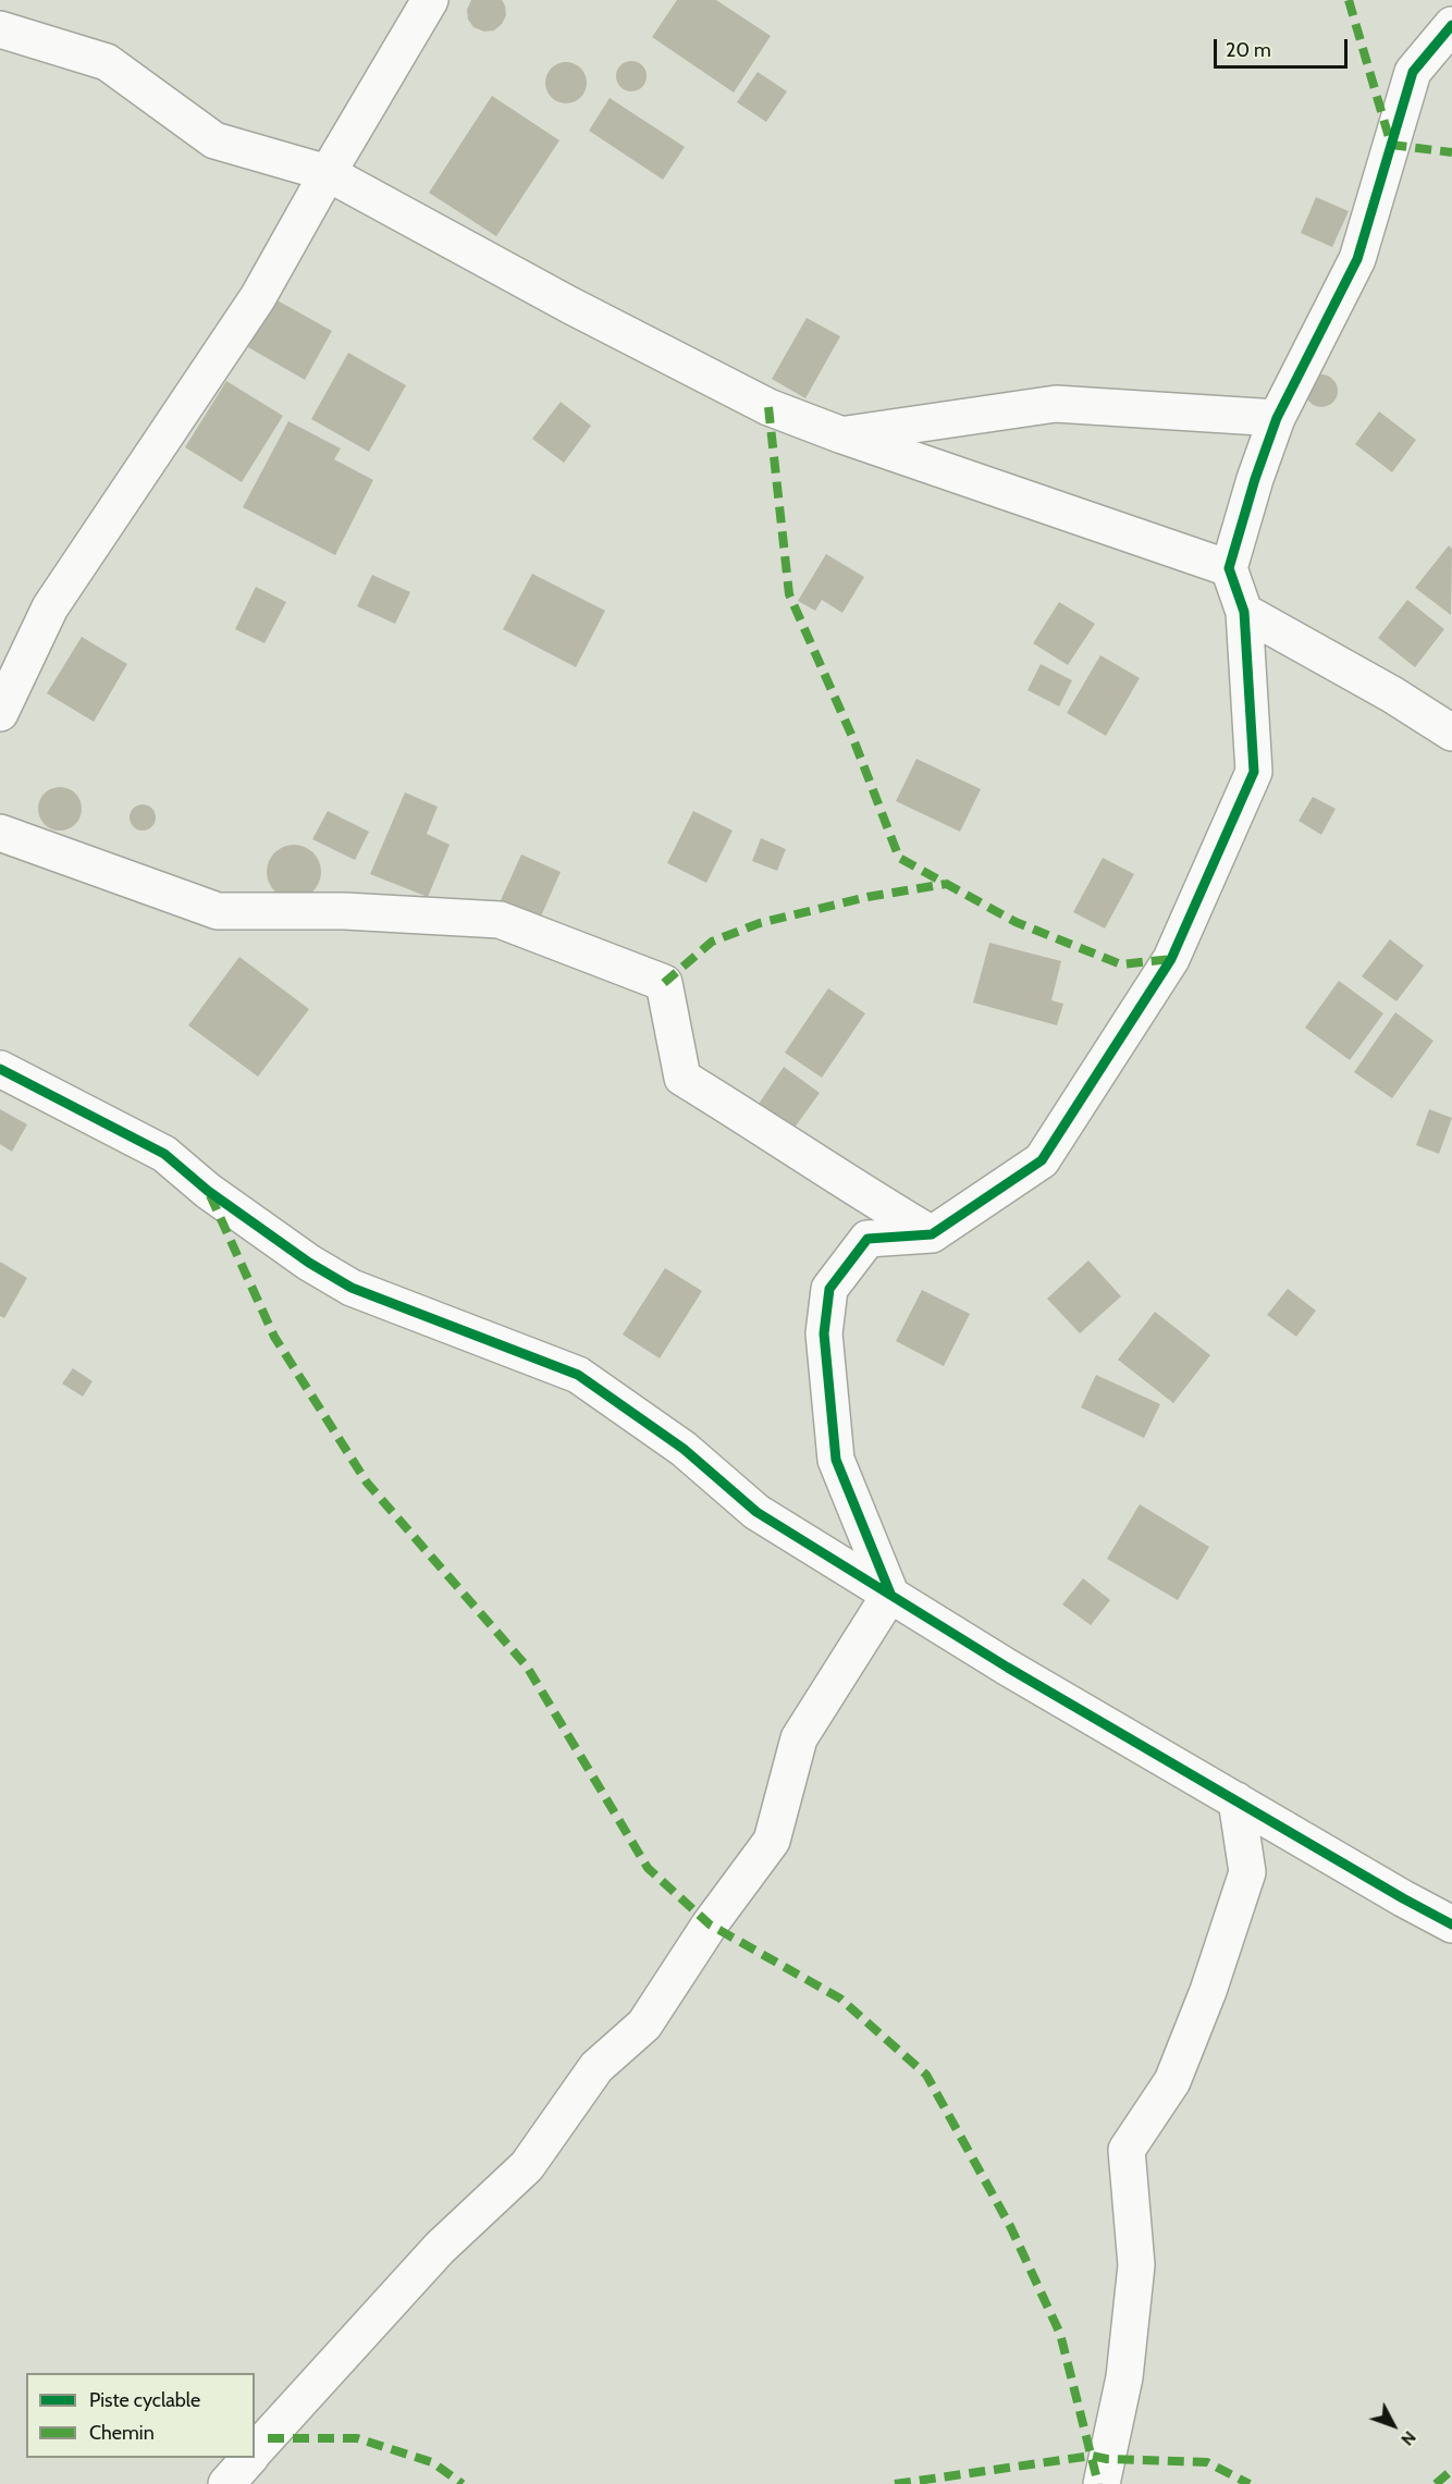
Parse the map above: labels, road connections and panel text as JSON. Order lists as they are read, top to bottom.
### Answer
{
  "legend": ["Piste cyclable", "Chemin"],
  "scale_bar": "20 m",
  "north": "bottom right"
}
